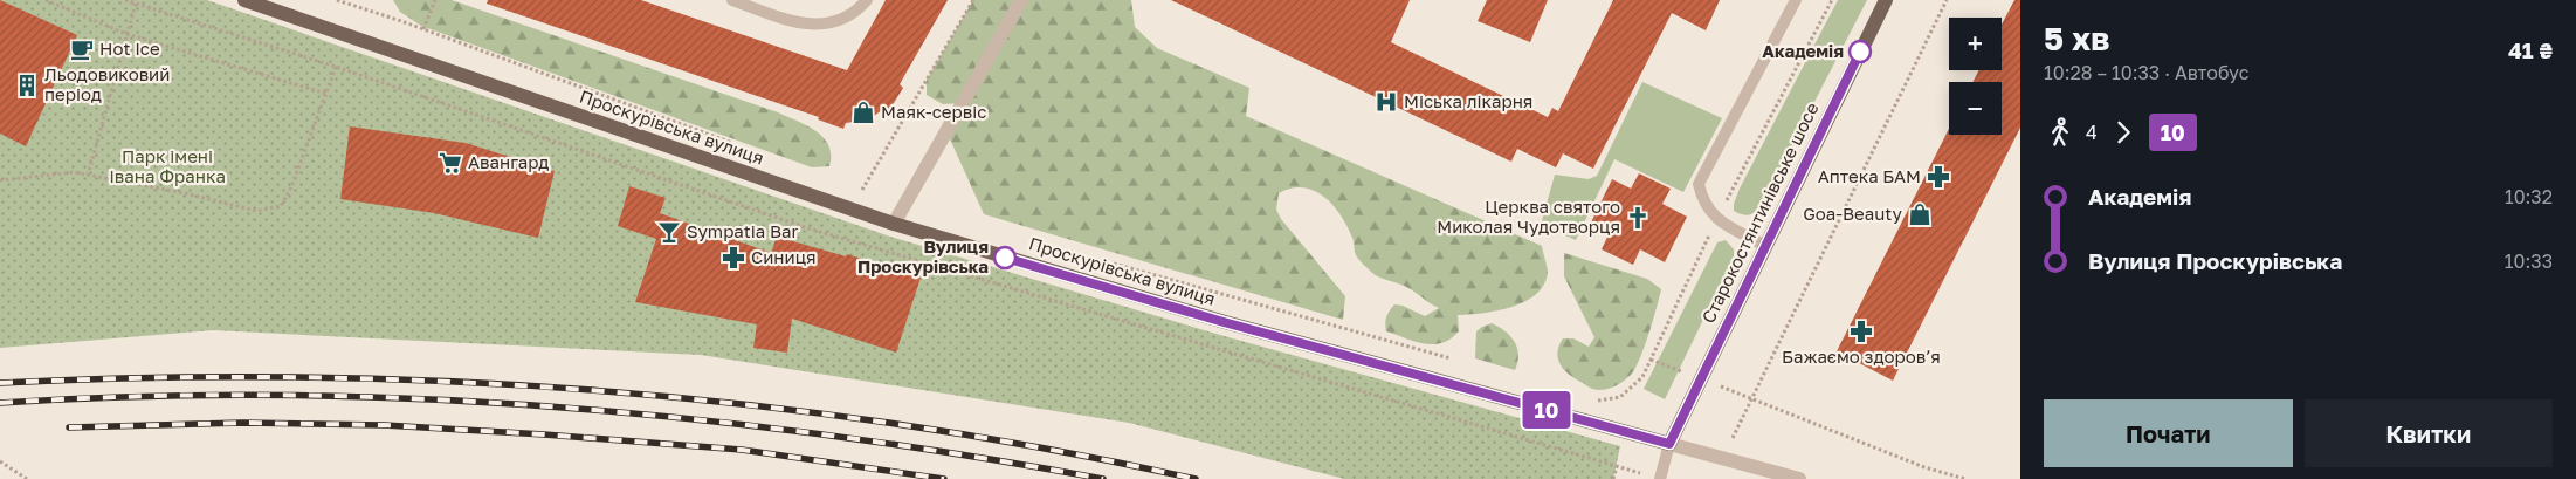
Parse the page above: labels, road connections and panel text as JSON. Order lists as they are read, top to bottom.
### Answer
{
  "streets": {
    "main road": ["Проскурівська вулиця", "Старокостянтинівське шосе"]
  },
  "crossings": [
    ["Проскурівська вулиця", "Старокостянтинівське шосе"]
  ],
  "parks": ["Парк імені Івана Франка"],
  "places": {
    "cafe": ["Hot Ice"],
    "other": ["Академія", "Вулиця Проскурівська"],
    "building": ["Льодовиковий період"],
    "hospital": ["Міська лікарня"],
    "shop": ["Маяк-сервіс", "Goa-Beauty"],
    "supermarket": ["Авангард"],
    "pharmacy": ["Аптека БАМ", "Синиця", "Бажаємо здоровʼя"],
    "church": ["Церква святого Миколая Чудотворця"],
    "bar": ["Sympatia Bar"]
  },
  "lines": ["bus line 10"],
  "page": {
    "on_map": "10",
    "heading": ["5 хв", "10:28 – 10:33 · Автобус", "41 ₴"],
    "map_buttons": ["+", "−"],
    "legs": ["4", "10"],
    "list": [
      {
        "name": "Академія",
        "value": "10:32"
      },
      {
        "name": "Вулиця Проскурівська",
        "value": "10:33"
      }
    ],
    "buttons": ["Почати", "Квитки"]
  }
}
